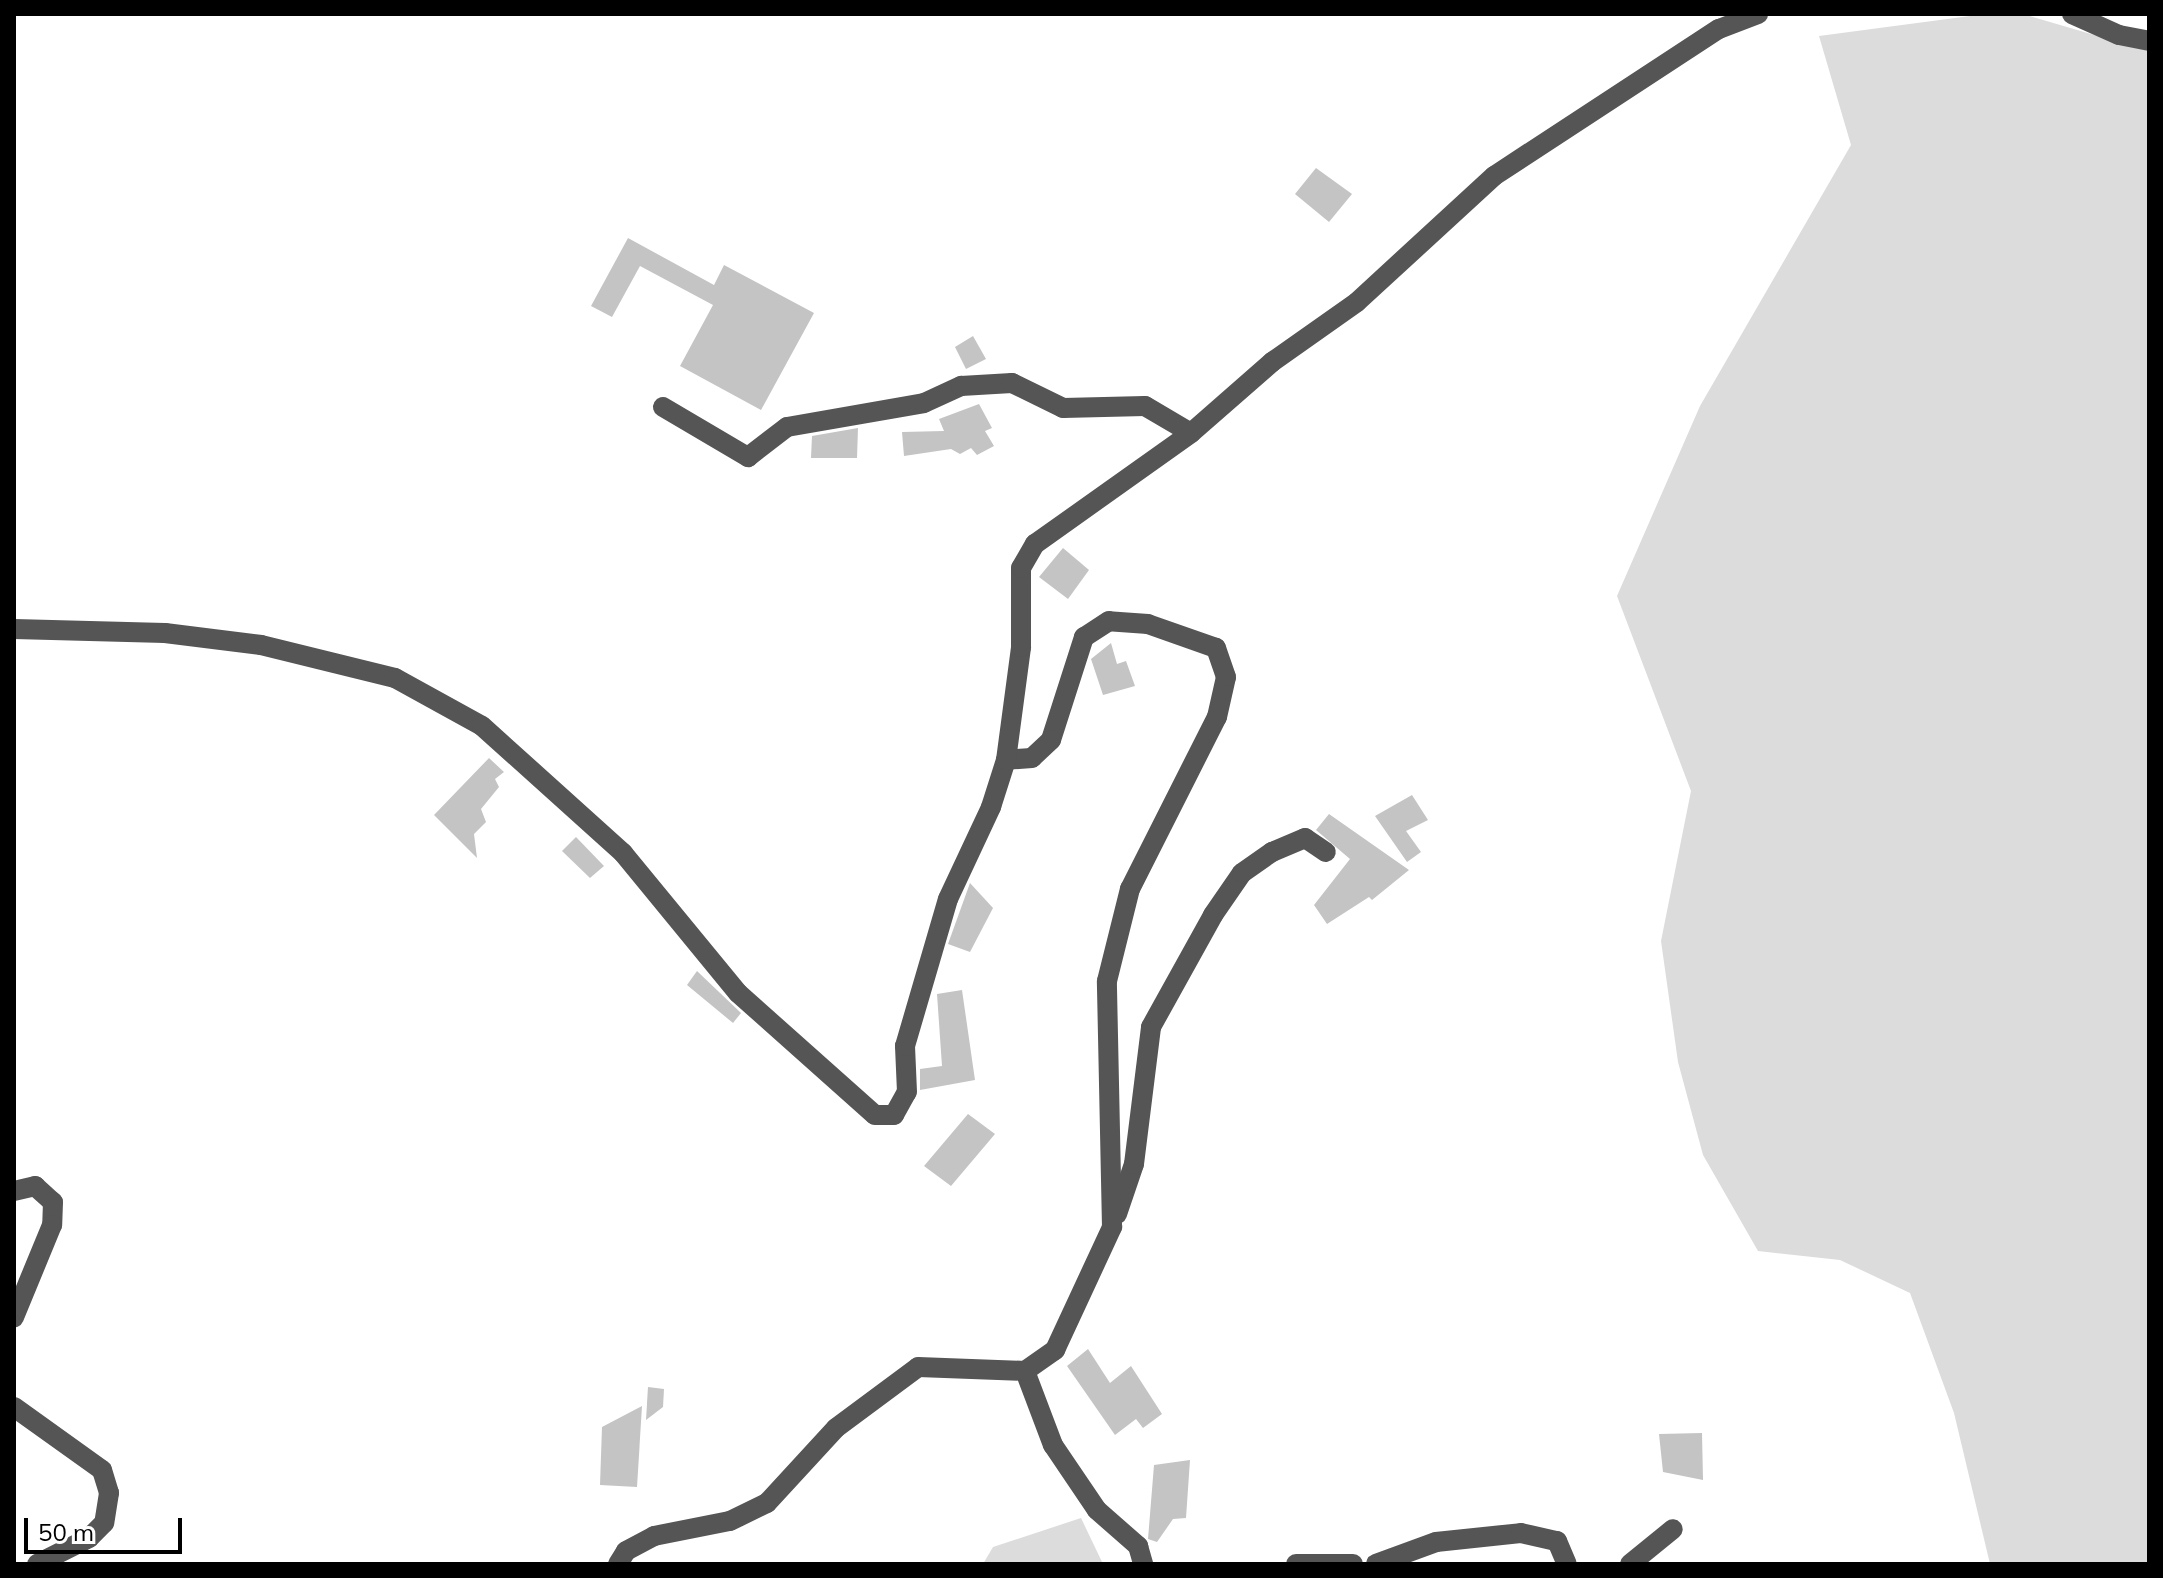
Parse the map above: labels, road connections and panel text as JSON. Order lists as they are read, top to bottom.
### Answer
{
  "scale_bar": "50 m"
}
